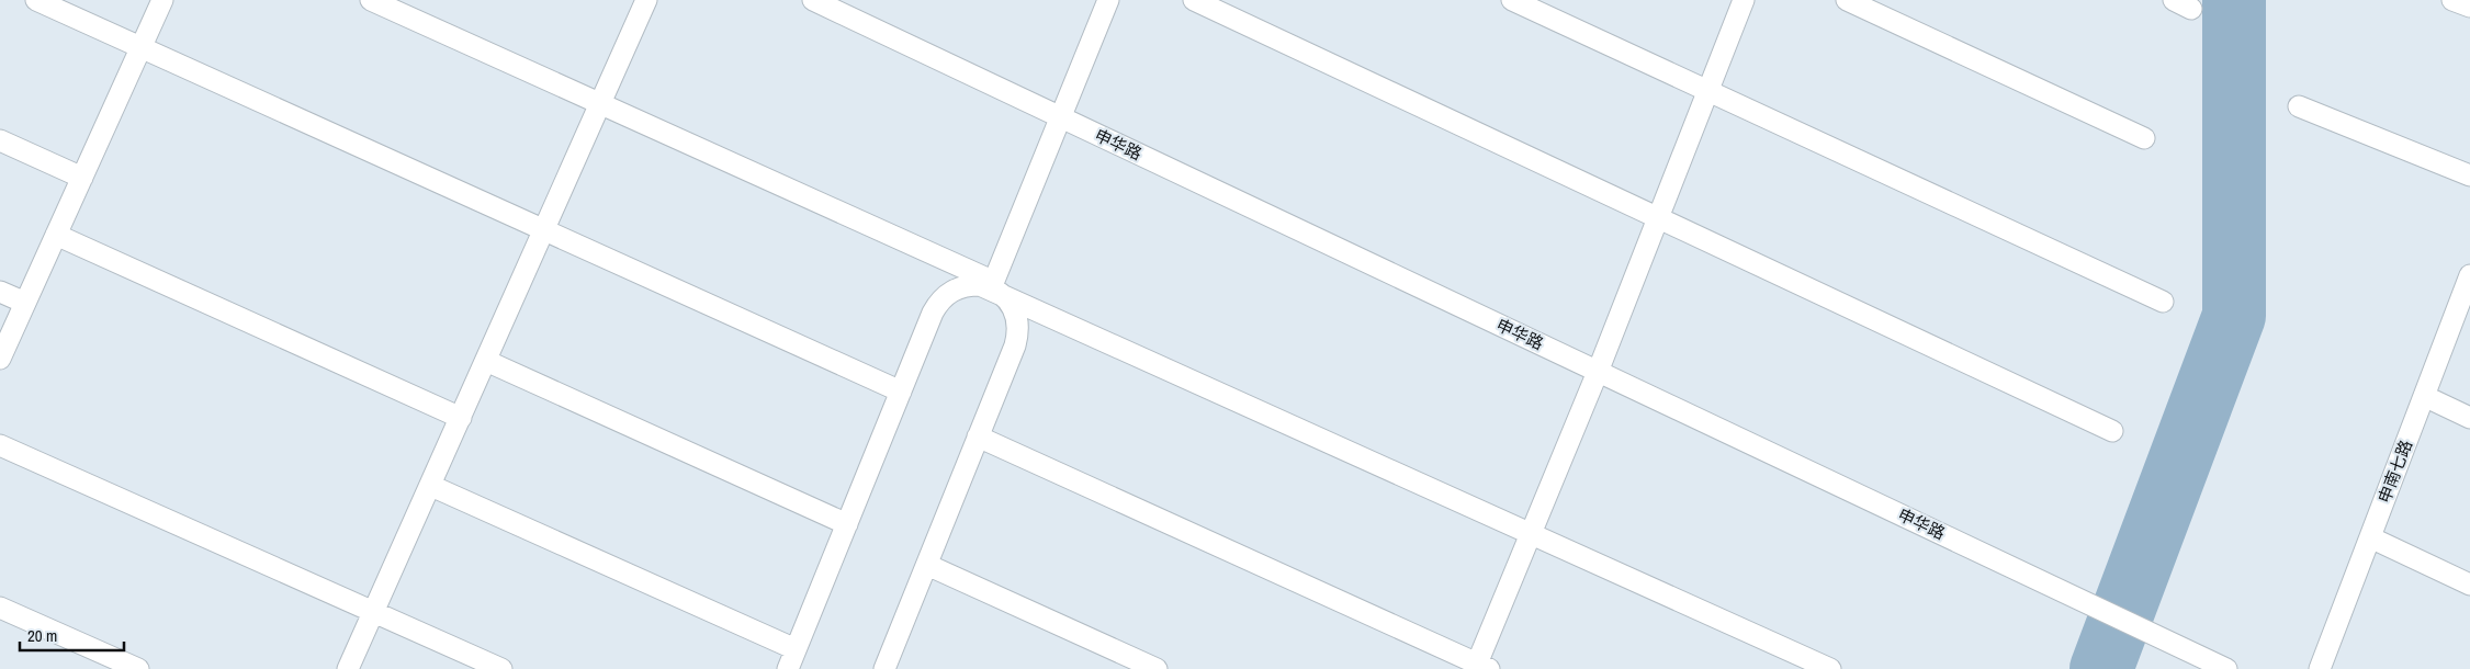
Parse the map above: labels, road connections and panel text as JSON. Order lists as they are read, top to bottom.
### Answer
{
  "streets": {
    "lane": ["申华路", "申南七路"]
  },
  "scale_bar": "20 m"
}
